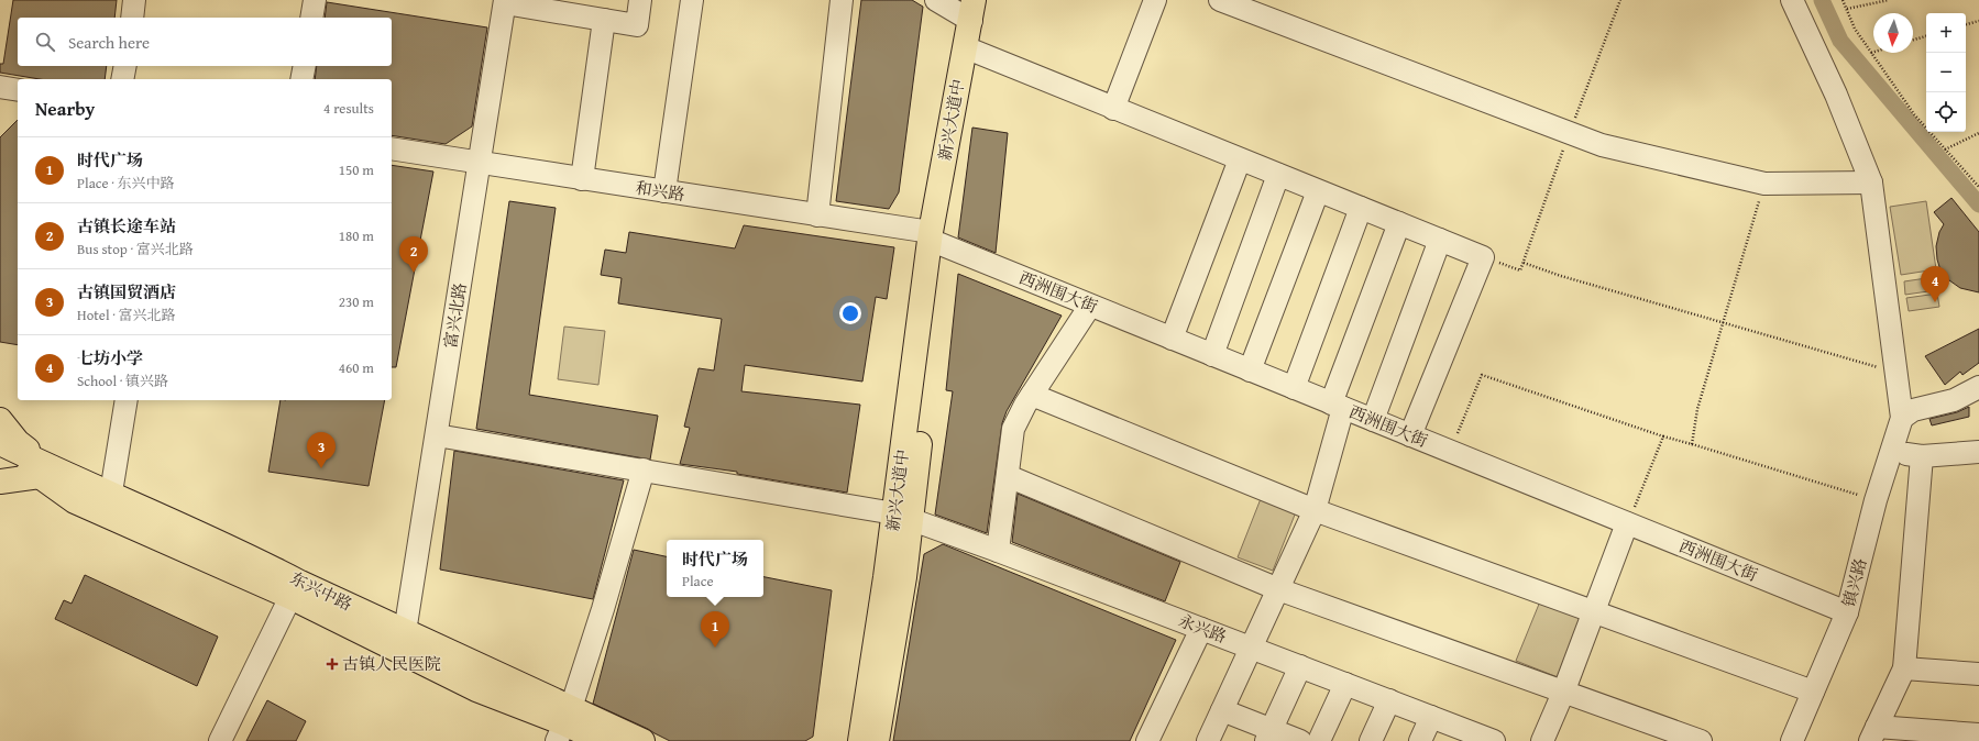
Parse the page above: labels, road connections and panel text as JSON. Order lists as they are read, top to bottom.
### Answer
{
  "streets": {
    "main road": ["新兴大道中", "东兴中路"],
    "street": [
      "和兴路",
      "西洲围大街",
      "富兴北路",
      "镇兴路",
      "永兴路"
    ]
  },
  "crossings": [
    ["新兴大道中", "和兴路"],
    ["新兴大道中", "西洲围大街"],
    ["新兴大道中", "永兴路"],
    ["和兴路", "西洲围大街"],
    ["和兴路", "富兴北路"],
    ["西洲围大街", "镇兴路"],
    ["富兴北路", "东兴中路"],
    ["富兴北路", "永兴路"]
  ],
  "places": {
    "health": ["古镇人民医院"]
  },
  "north": "bottom",
  "page": {
    "map_buttons": ["+", "−"],
    "search": "Search here",
    "heading": ["Nearby", "4 results"],
    "list": [
      {
        "mark": "1",
        "name": "时代广场",
        "note": "Place · 东兴中路",
        "value": "150 m"
      },
      {
        "mark": "2",
        "name": "古镇长途车站",
        "note": "Bus stop · 富兴北路",
        "value": "180 m"
      },
      {
        "mark": "3",
        "name": "古镇国贸酒店",
        "note": "Hotel · 富兴北路",
        "value": "230 m"
      },
      {
        "mark": "4",
        "name": "七坊小学",
        "note": "School · 镇兴路",
        "value": "460 m"
      }
    ],
    "pins": [
      "2",
      "4",
      "3",
      "1"
    ],
    "popup": ["时代广场", "Place"]
  }
}
